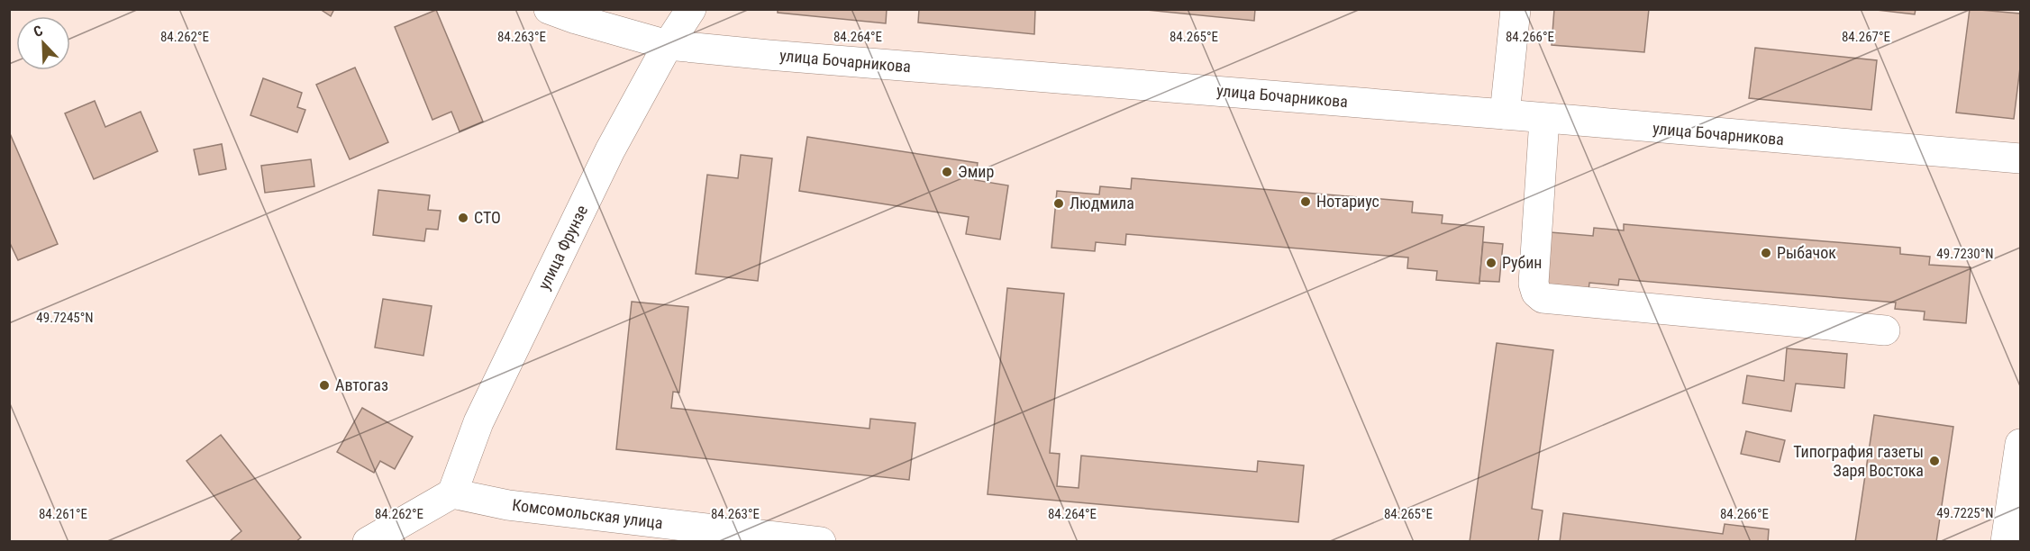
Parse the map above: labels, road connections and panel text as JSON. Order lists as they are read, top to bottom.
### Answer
{
  "streets": {
    "street": ["улица Бочарникова", "улица Фрунзе", "Комсомольская улица"]
  },
  "crossings": [
    ["улица Бочарникова", "улица Фрунзе"],
    ["улица Фрунзе", "Комсомольская улица"]
  ],
  "places": [
    "Эмир",
    "Нотариус",
    "Людмила",
    "СТО",
    "Рыбачок",
    "Рубин",
    "Автогаз",
    "Типография газеты Заря Востока"
  ],
  "north": "top left",
  "coordinates": [
    "84.262°E",
    "84.263°E",
    "84.264°E",
    "84.265°E",
    "84.266°E",
    "84.267°E",
    "49.7230°N",
    "49.7245°N",
    "49.7225°N",
    "84.261°E"
  ]
}
